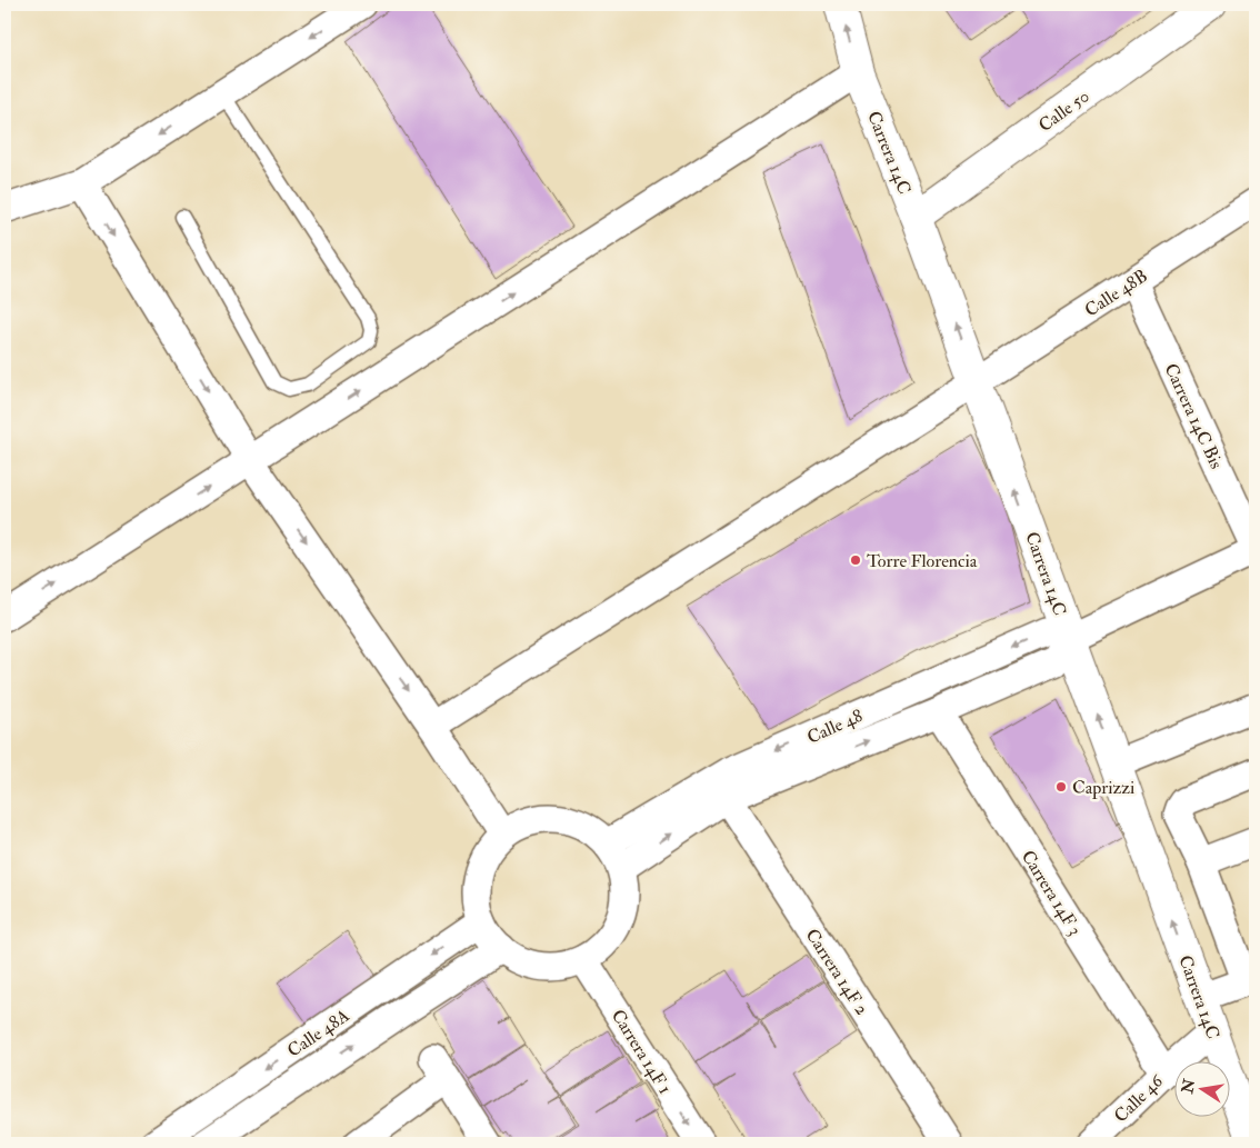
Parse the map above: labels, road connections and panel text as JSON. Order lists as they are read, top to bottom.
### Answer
{
  "streets": {
    "street": [
      "Calle 50",
      "Carrera 14C",
      "Calle 48B",
      "Carrera 14C Bis",
      "Calle 48",
      "Carrera 14F 3",
      "Carrera 14F 2",
      "Calle 48A",
      "Carrera 14F 1",
      "Calle 46"
    ]
  },
  "crossings": [
    ["Calle 50", "Carrera 14C"],
    ["Carrera 14C", "Calle 48B"],
    ["Carrera 14C", "Calle 48"],
    ["Carrera 14C", "Calle 46"],
    ["Calle 48B", "Carrera 14C Bis"],
    ["Calle 48", "Carrera 14F 3"],
    ["Calle 48", "Carrera 14F 2"],
    ["Calle 48", "Calle 48A"],
    ["Calle 48", "Carrera 14F 1"],
    ["Carrera 14F 3", "Calle 46"],
    ["Calle 48A", "Carrera 14F 1"]
  ],
  "one_way": ["Carrera 14C", "Carrera 14F 1"],
  "places": ["Torre Florencia", "Caprizzi"],
  "north": "left"
}
